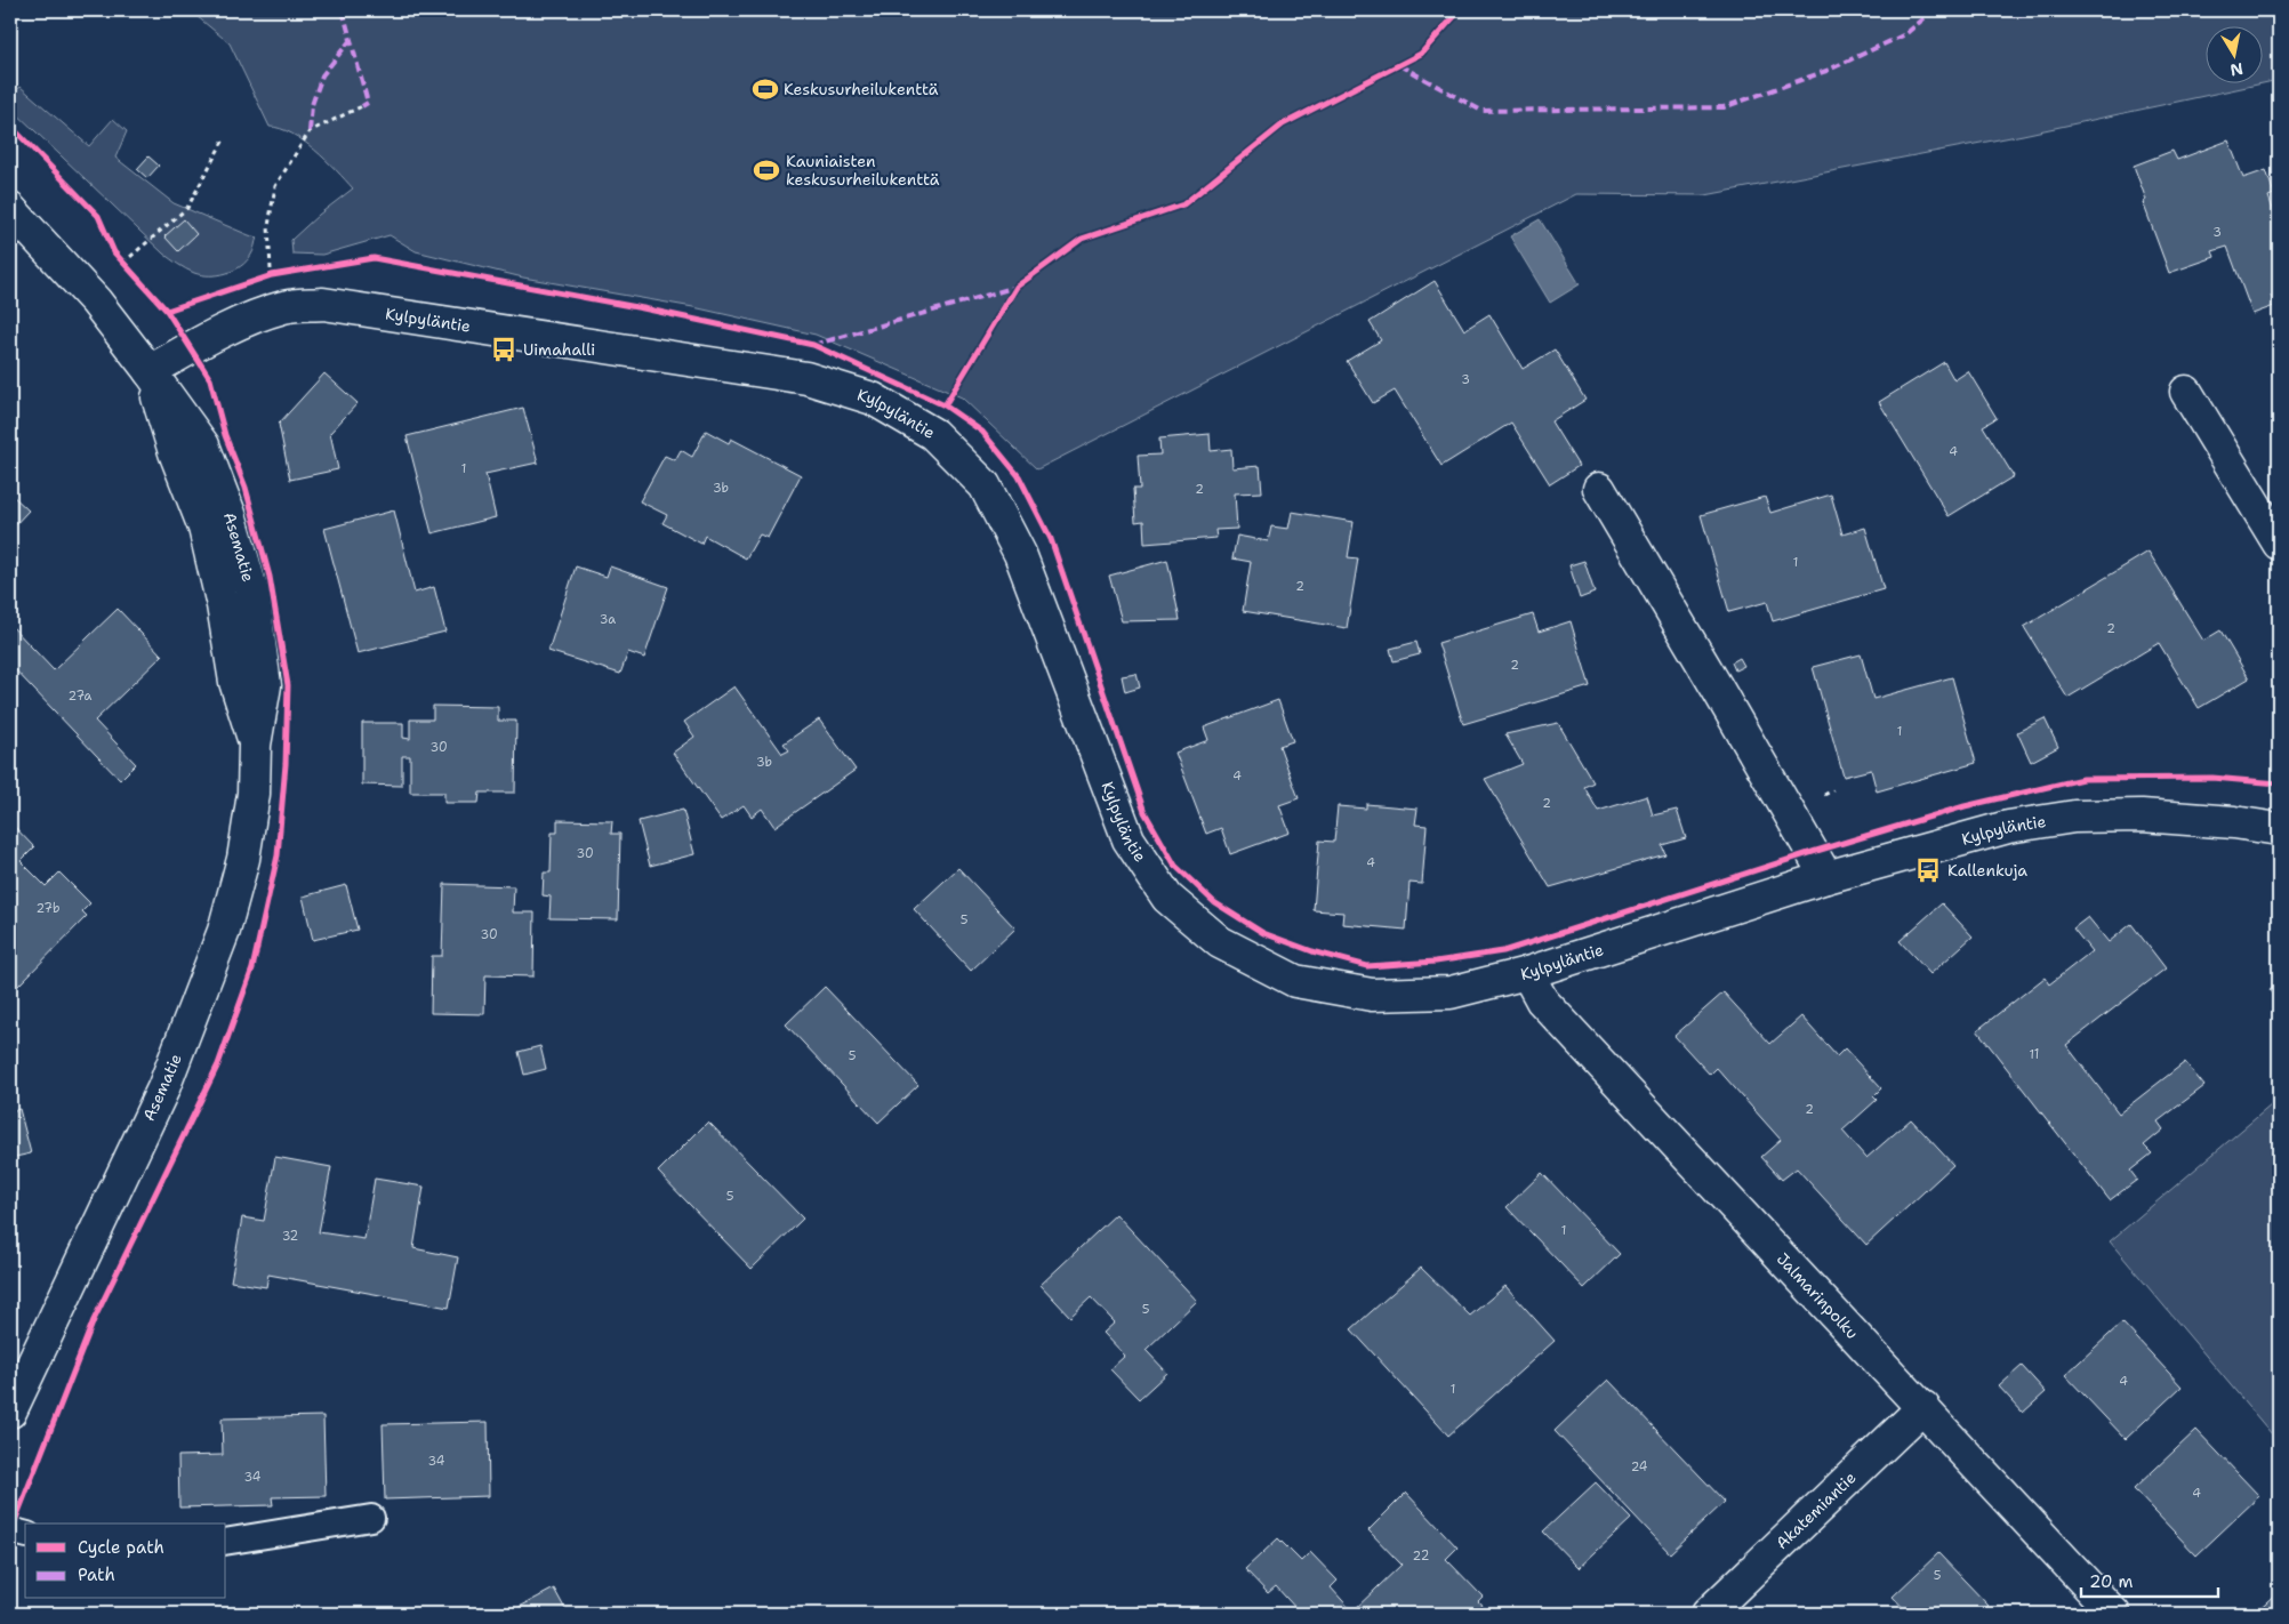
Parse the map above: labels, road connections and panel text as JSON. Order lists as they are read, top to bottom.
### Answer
{
  "streets": {
    "street": [
      "Kylpyläntie",
      "Asematie",
      "Jalmarinpolku",
      "Akatemiantie"
    ]
  },
  "crossings": [
    ["Kylpyläntie", "Asematie"],
    ["Kylpyläntie", "Jalmarinpolku"],
    ["Jalmarinpolku", "Akatemiantie"]
  ],
  "places": {
    "sports": ["Keskusurheilukenttä", "Kauniaisten keskusurheilukenttä"],
    "bus stop": ["Uimahalli", "Kallenkuja"]
  },
  "house_numbers": [
    "3",
    "3",
    "4",
    "1",
    "3b",
    "2",
    "1",
    "2",
    "3a",
    "2",
    "2",
    "27a",
    "1",
    "30",
    "3b",
    "4",
    "2",
    "30",
    "4",
    "27b",
    "5",
    "30",
    "11",
    "5",
    "2",
    "5",
    "1",
    "32",
    "5",
    "4",
    "1",
    "34",
    "24",
    "34",
    "4",
    "22",
    "5"
  ],
  "legend": ["Cycle path", "Path"],
  "scale_bar": "20 m",
  "north": "bottom"
}
